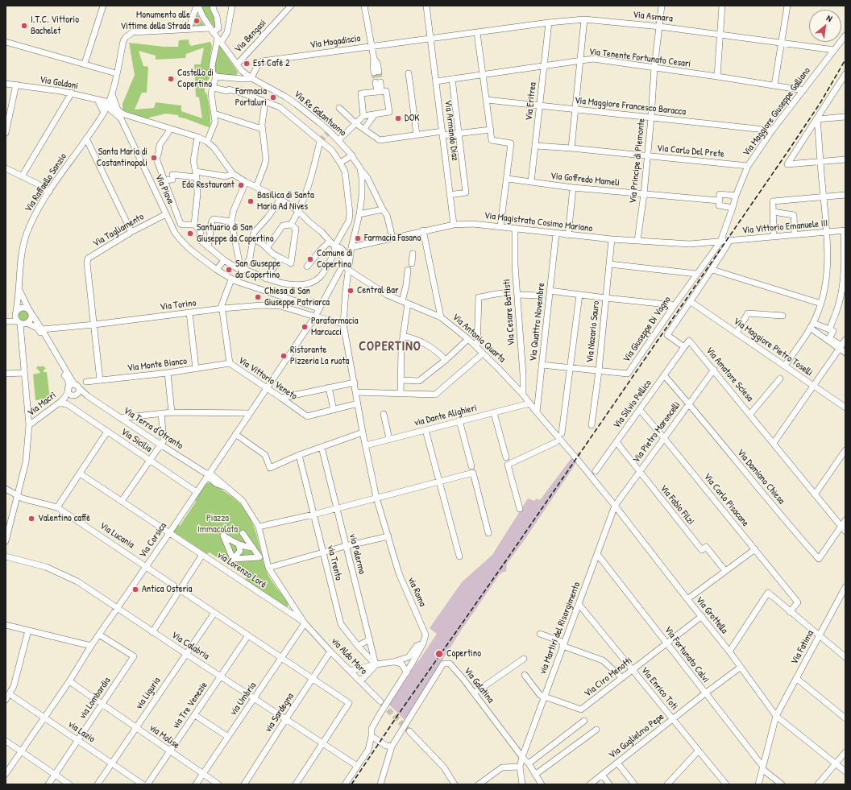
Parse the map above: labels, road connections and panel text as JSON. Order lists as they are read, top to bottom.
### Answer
{
  "streets": {
    "street": [
      "Via Asmara",
      "Via Bengasi",
      "Via Mogadiscio",
      "Via Tenente Fortunato Cesari",
      "Via Goldoni",
      "Via Eritrea",
      "Via Maggiore Francesco Baracca",
      "Via Maggiore Giuseppe Galliano",
      "Via Re Galantuomo",
      "Via Armando Diaz",
      "Via Carlo Del Prete",
      "Via Principe di Piemonte",
      "Via Goffredo Mameli",
      "Via Raffaello Sanzio",
      "Via Piave",
      "Via Magistrato Cosimo Mariano",
      "Via Vittorio Emanuele III",
      "Via Tagliamento",
      "Via Torino",
      "Via Cesare Battisti",
      "Via Quattro Novembre",
      "Via Giuseppe Di Vagno",
      "Via Nazario Sauro",
      "Via Antonio Quarta",
      "Via Maggiore Pietro Toselli",
      "Via Monte Bianco",
      "Via Amatore Sciesa",
      "Via Vittorio Veneto",
      "Via Macrì",
      "Via Silvio Pellico",
      "via Dante Alighieri",
      "Via Terra d'Otranto",
      "Via Pietro Maroncelli",
      "Via Sicilia",
      "Via Damiano Chiesa",
      "Via Carlo Pisacane",
      "Via Fabio Filzi",
      "Via Lucania",
      "Via Corsica",
      "via Palermo",
      "via Trento",
      "via Lorenzo Loré",
      "via Roma",
      "Via Grottella",
      "via Martiri del Risorgimento",
      "Via Calabria",
      "Via Fatima",
      "Via Fortunato Calvi",
      "via Aldo Moro",
      "Via Ciro Menotti",
      "Via Galatina",
      "Via Enrico Toti",
      "via Liguria",
      "via Lombardia",
      "via Umbria",
      "via Tre Venezie",
      "via Sardegna",
      "via Lazio",
      "Via Guglielmo Pepe",
      "via Molise"
    ]
  },
  "crossings": [
    ["Via Asmara", "Via Mogadiscio"],
    ["Via Asmara", "Via Eritrea"],
    ["Via Asmara", "Via Maggiore Giuseppe Galliano"],
    ["Via Asmara", "Via Armando Diaz"],
    ["Via Asmara", "Via Principe di Piemonte"],
    ["Via Bengasi", "Via Re Galantuomo"],
    ["Via Mogadiscio", "Via Re Galantuomo"],
    ["Via Mogadiscio", "Via Armando Diaz"],
    ["Via Tenente Fortunato Cesari", "Via Eritrea"],
    ["Via Tenente Fortunato Cesari", "Via Maggiore Giuseppe Galliano"],
    ["Via Tenente Fortunato Cesari", "Via Armando Diaz"],
    ["Via Tenente Fortunato Cesari", "Via Principe di Piemonte"],
    ["Via Goldoni", "Via Raffaello Sanzio"],
    ["Via Goldoni", "Via Piave"],
    ["Via Eritrea", "Via Maggiore Francesco Baracca"],
    ["Via Eritrea", "Via Carlo Del Prete"],
    ["Via Eritrea", "Via Goffredo Mameli"],
    ["Via Maggiore Francesco Baracca", "Via Maggiore Giuseppe Galliano"],
    ["Via Maggiore Francesco Baracca", "Via Principe di Piemonte"],
    ["Via Maggiore Giuseppe Galliano", "Via Carlo Del Prete"],
    ["Via Maggiore Giuseppe Galliano", "Via Magistrato Cosimo Mariano"],
    ["Via Maggiore Giuseppe Galliano", "Via Vittorio Emanuele III"],
    ["Via Maggiore Giuseppe Galliano", "Via Giuseppe Di Vagno"],
    ["Via Re Galantuomo", "Via Magistrato Cosimo Mariano"],
    ["Via Re Galantuomo", "Via Antonio Quarta"],
    ["Via Re Galantuomo", "Via Corsica"],
    ["Via Re Galantuomo", "via Roma"],
    ["Via Armando Diaz", "Via Magistrato Cosimo Mariano"],
    ["Via Carlo Del Prete", "Via Principe di Piemonte"],
    ["Via Principe di Piemonte", "Via Goffredo Mameli"],
    ["Via Principe di Piemonte", "Via Magistrato Cosimo Mariano"],
    ["Via Raffaello Sanzio", "Via Piave"],
    ["Via Piave", "Via Tagliamento"],
    ["Via Piave", "Via Vittorio Veneto"],
    ["Via Piave", "Via Corsica"],
    ["Via Magistrato Cosimo Mariano", "Via Vittorio Emanuele III"],
    ["Via Magistrato Cosimo Mariano", "Via Cesare Battisti"],
    ["Via Magistrato Cosimo Mariano", "Via Quattro Novembre"],
    ["Via Magistrato Cosimo Mariano", "Via Giuseppe Di Vagno"],
    ["Via Magistrato Cosimo Mariano", "Via Nazario Sauro"],
    ["Via Vittorio Emanuele III", "Via Giuseppe Di Vagno"],
    ["Via Tagliamento", "Via Torino"],
    ["Via Torino", "Via Vittorio Veneto"],
    ["Via Torino", "Via Terra d'Otranto"],
    ["Via Torino", "Via Corsica"],
    ["Via Torino", "via Roma"],
    ["Via Cesare Battisti", "Via Antonio Quarta"],
    ["Via Quattro Novembre", "Via Giuseppe Di Vagno"],
    ["Via Quattro Novembre", "Via Antonio Quarta"],
    ["Via Giuseppe Di Vagno", "Via Nazario Sauro"],
    ["Via Antonio Quarta", "via Dante Alighieri"],
    ["Via Antonio Quarta", "Via Corsica"],
    ["Via Antonio Quarta", "via Roma"],
    ["Via Antonio Quarta", "Via Grottella"],
    ["Via Monte Bianco", "Via Vittorio Veneto"],
    ["Via Amatore Sciesa", "Via Silvio Pellico"],
    ["Via Amatore Sciesa", "Via Pietro Maroncelli"],
    ["Via Amatore Sciesa", "Via Damiano Chiesa"],
    ["Via Vittorio Veneto", "Via Corsica"],
    ["Via Vittorio Veneto", "via Roma"],
    ["Via Macrì", "Via Terra d'Otranto"],
    ["Via Macrì", "Via Sicilia"],
    ["Via Silvio Pellico", "Via Damiano Chiesa"],
    ["Via Silvio Pellico", "Via Carlo Pisacane"],
    ["Via Silvio Pellico", "Via Fabio Filzi"],
    ["via Dante Alighieri", "via Roma"],
    ["Via Terra d'Otranto", "Via Corsica"],
    ["Via Pietro Maroncelli", "Via Damiano Chiesa"],
    ["Via Pietro Maroncelli", "Via Carlo Pisacane"],
    ["Via Pietro Maroncelli", "Via Fabio Filzi"],
    ["Via Pietro Maroncelli", "Via Grottella"],
    ["Via Pietro Maroncelli", "via Martiri del Risorgimento"],
    ["Via Sicilia", "Via Corsica"],
    ["Via Lucania", "Via Corsica"],
    ["Via Lucania", "via Liguria"],
    ["Via Lucania", "via Tre Venezie"],
    ["Via Corsica", "via Lorenzo Loré"],
    ["Via Corsica", "Via Calabria"],
    ["Via Corsica", "via Lombardia"],
    ["Via Corsica", "via Lazio"],
    ["Via Corsica", "via Molise"],
    ["via Palermo", "via Trento"],
    ["via Lorenzo Loré", "via Aldo Moro"],
    ["via Lorenzo Loré", "via Umbria"],
    ["via Roma", "Via Calabria"],
    ["Via Grottella", "via Martiri del Risorgimento"],
    ["Via Grottella", "Via Fatima"],
    ["Via Grottella", "Via Ciro Menotti"],
    ["Via Grottella", "Via Guglielmo Pepe"],
    ["via Martiri del Risorgimento", "Via Fortunato Calvi"],
    ["via Martiri del Risorgimento", "Via Ciro Menotti"],
    ["via Martiri del Risorgimento", "Via Galatina"],
    ["via Martiri del Risorgimento", "Via Enrico Toti"],
    ["Via Calabria", "via Liguria"],
    ["Via Calabria", "via Umbria"],
    ["Via Calabria", "via Tre Venezie"],
    ["Via Calabria", "via Sardegna"],
    ["Via Fatima", "Via Fortunato Calvi"],
    ["Via Fortunato Calvi", "Via Ciro Menotti"],
    ["Via Fortunato Calvi", "Via Guglielmo Pepe"],
    ["via Aldo Moro", "via Umbria"],
    ["via Aldo Moro", "via Sardegna"],
    ["Via Ciro Menotti", "Via Enrico Toti"],
    ["Via Enrico Toti", "Via Guglielmo Pepe"],
    ["via Liguria", "via Lazio"],
    ["via Liguria", "via Molise"],
    ["via Lombardia", "via Lazio"],
    ["via Lombardia", "via Molise"],
    ["via Umbria", "via Molise"],
    ["via Tre Venezie", "via Molise"]
  ],
  "districts": ["COPERTINO"],
  "parks": ["Piazza Immacolata"],
  "places": [
    "Monumento alle Vittime della Strada",
    "I.T.C. Vittorio Bachelet",
    "Est Cafè 2",
    "Castello di Copertino",
    "Farmacia Portaluri",
    "DOK",
    "Santa Maria di Costantinopoli",
    "Edo Restaurant",
    "Basilica di Santa Maria Ad Nives",
    "Santuario di San Giuseppe da Copertino",
    "Farmacia Fasano",
    "Comune di Copertino",
    "San Giuseppe da Copertino",
    "Central Bar",
    "Chiesa di San Giuseppe Patriarca",
    "Parafarmacia Marcucci",
    "Ristorante Pizzeria La ruota",
    "Valentino caffè",
    "Antica Osteria",
    "Copertino"
  ],
  "north": "top right"
}
